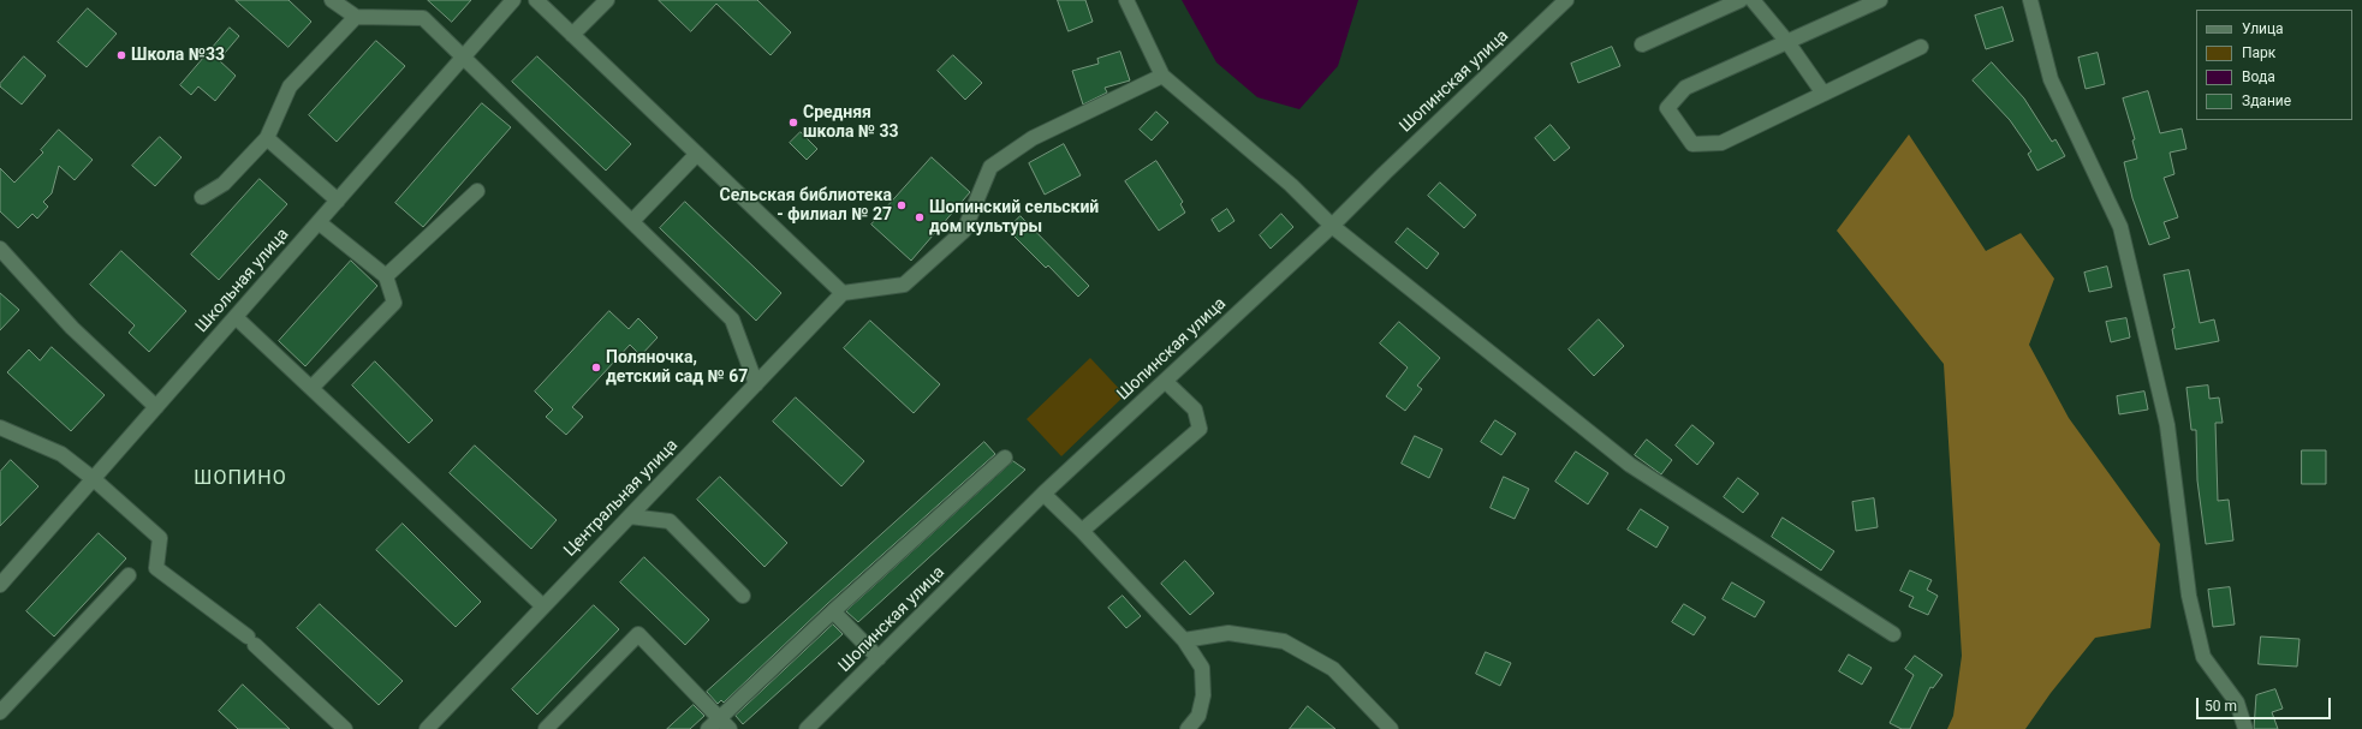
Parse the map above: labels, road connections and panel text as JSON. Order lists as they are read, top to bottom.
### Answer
{
  "streets": {
    "street": ["Шопинская улица", "Школьная улица", "Центральная улица"]
  },
  "districts": ["ШОПИНО"],
  "places": [
    "Школа №33",
    "Средняя школа № 33",
    "Сельская библиотека - филиал № 27",
    "Шопинский сельский дом культуры",
    "Поляночка, детский сад № 67"
  ],
  "legend": [
    "Улица",
    "Парк",
    "Вода",
    "Здание"
  ],
  "scale_bar": "50 m"
}
